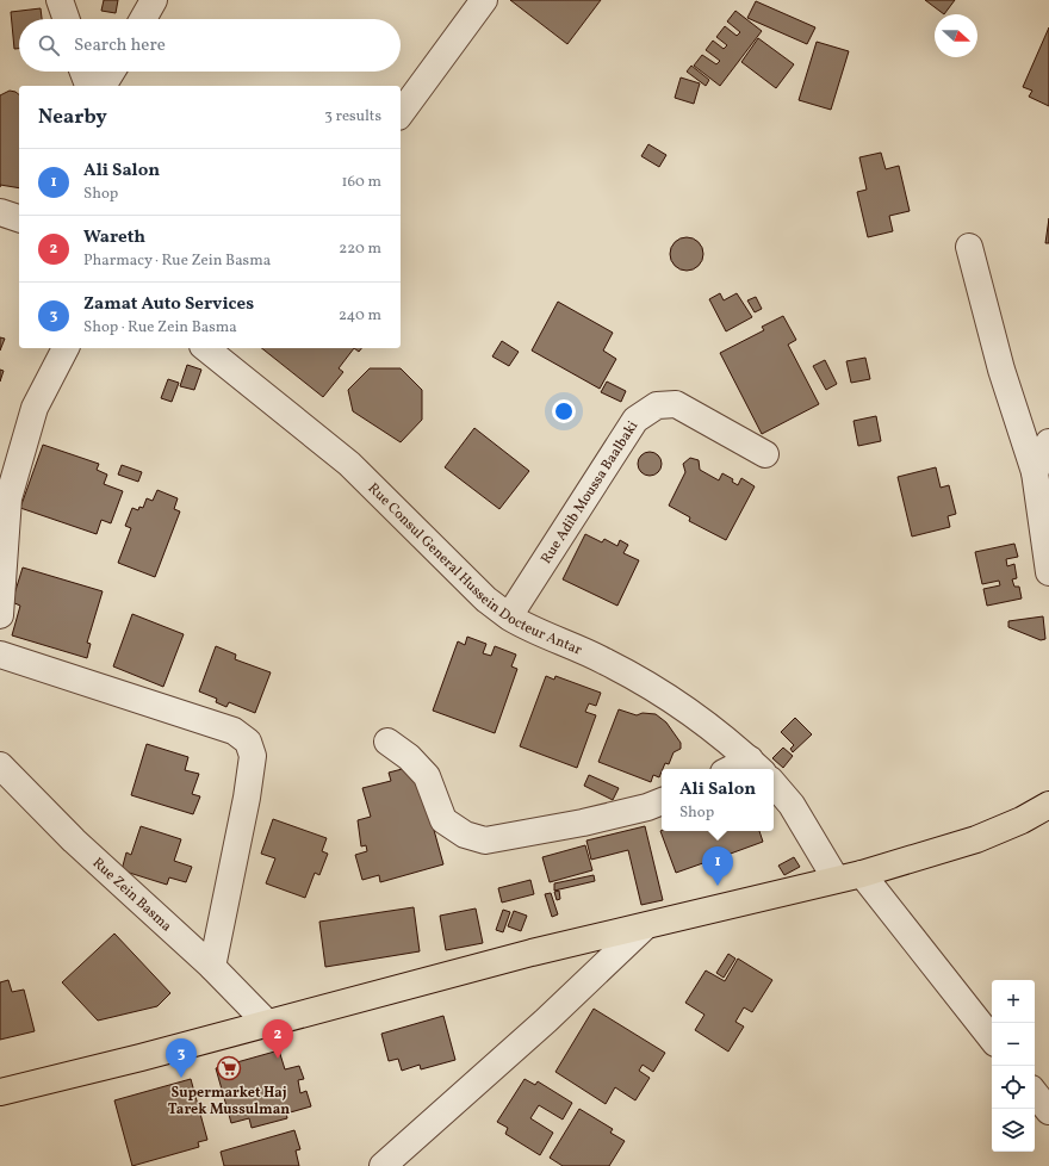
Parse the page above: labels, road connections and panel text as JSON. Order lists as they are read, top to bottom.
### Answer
{
  "streets": {
    "street": ["Rue Adib Moussa Baalbaki", "Rue Consul General Hussein Docteur Antar", "Rue Zein Basma"]
  },
  "crossings": [
    ["Rue Adib Moussa Baalbaki", "Rue Consul General Hussein Docteur Antar"]
  ],
  "places": {
    "supermarket": ["Supermarket Haj Tarek Mussulman"]
  },
  "north": "right",
  "page": {
    "search": "Search here",
    "heading": ["Nearby", "3 results"],
    "list": [
      {
        "mark": "1",
        "name": "Ali Salon",
        "note": "Shop",
        "value": "160 m"
      },
      {
        "mark": "2",
        "name": "Wareth",
        "note": "Pharmacy · Rue Zein Basma",
        "value": "220 m"
      },
      {
        "mark": "3",
        "name": "Zamat Auto Services",
        "note": "Shop · Rue Zein Basma",
        "value": "240 m"
      }
    ],
    "popup": ["Ali Salon", "Shop"],
    "pins": ["1", "2", "3"],
    "map_buttons": ["+", "−"]
  }
}
